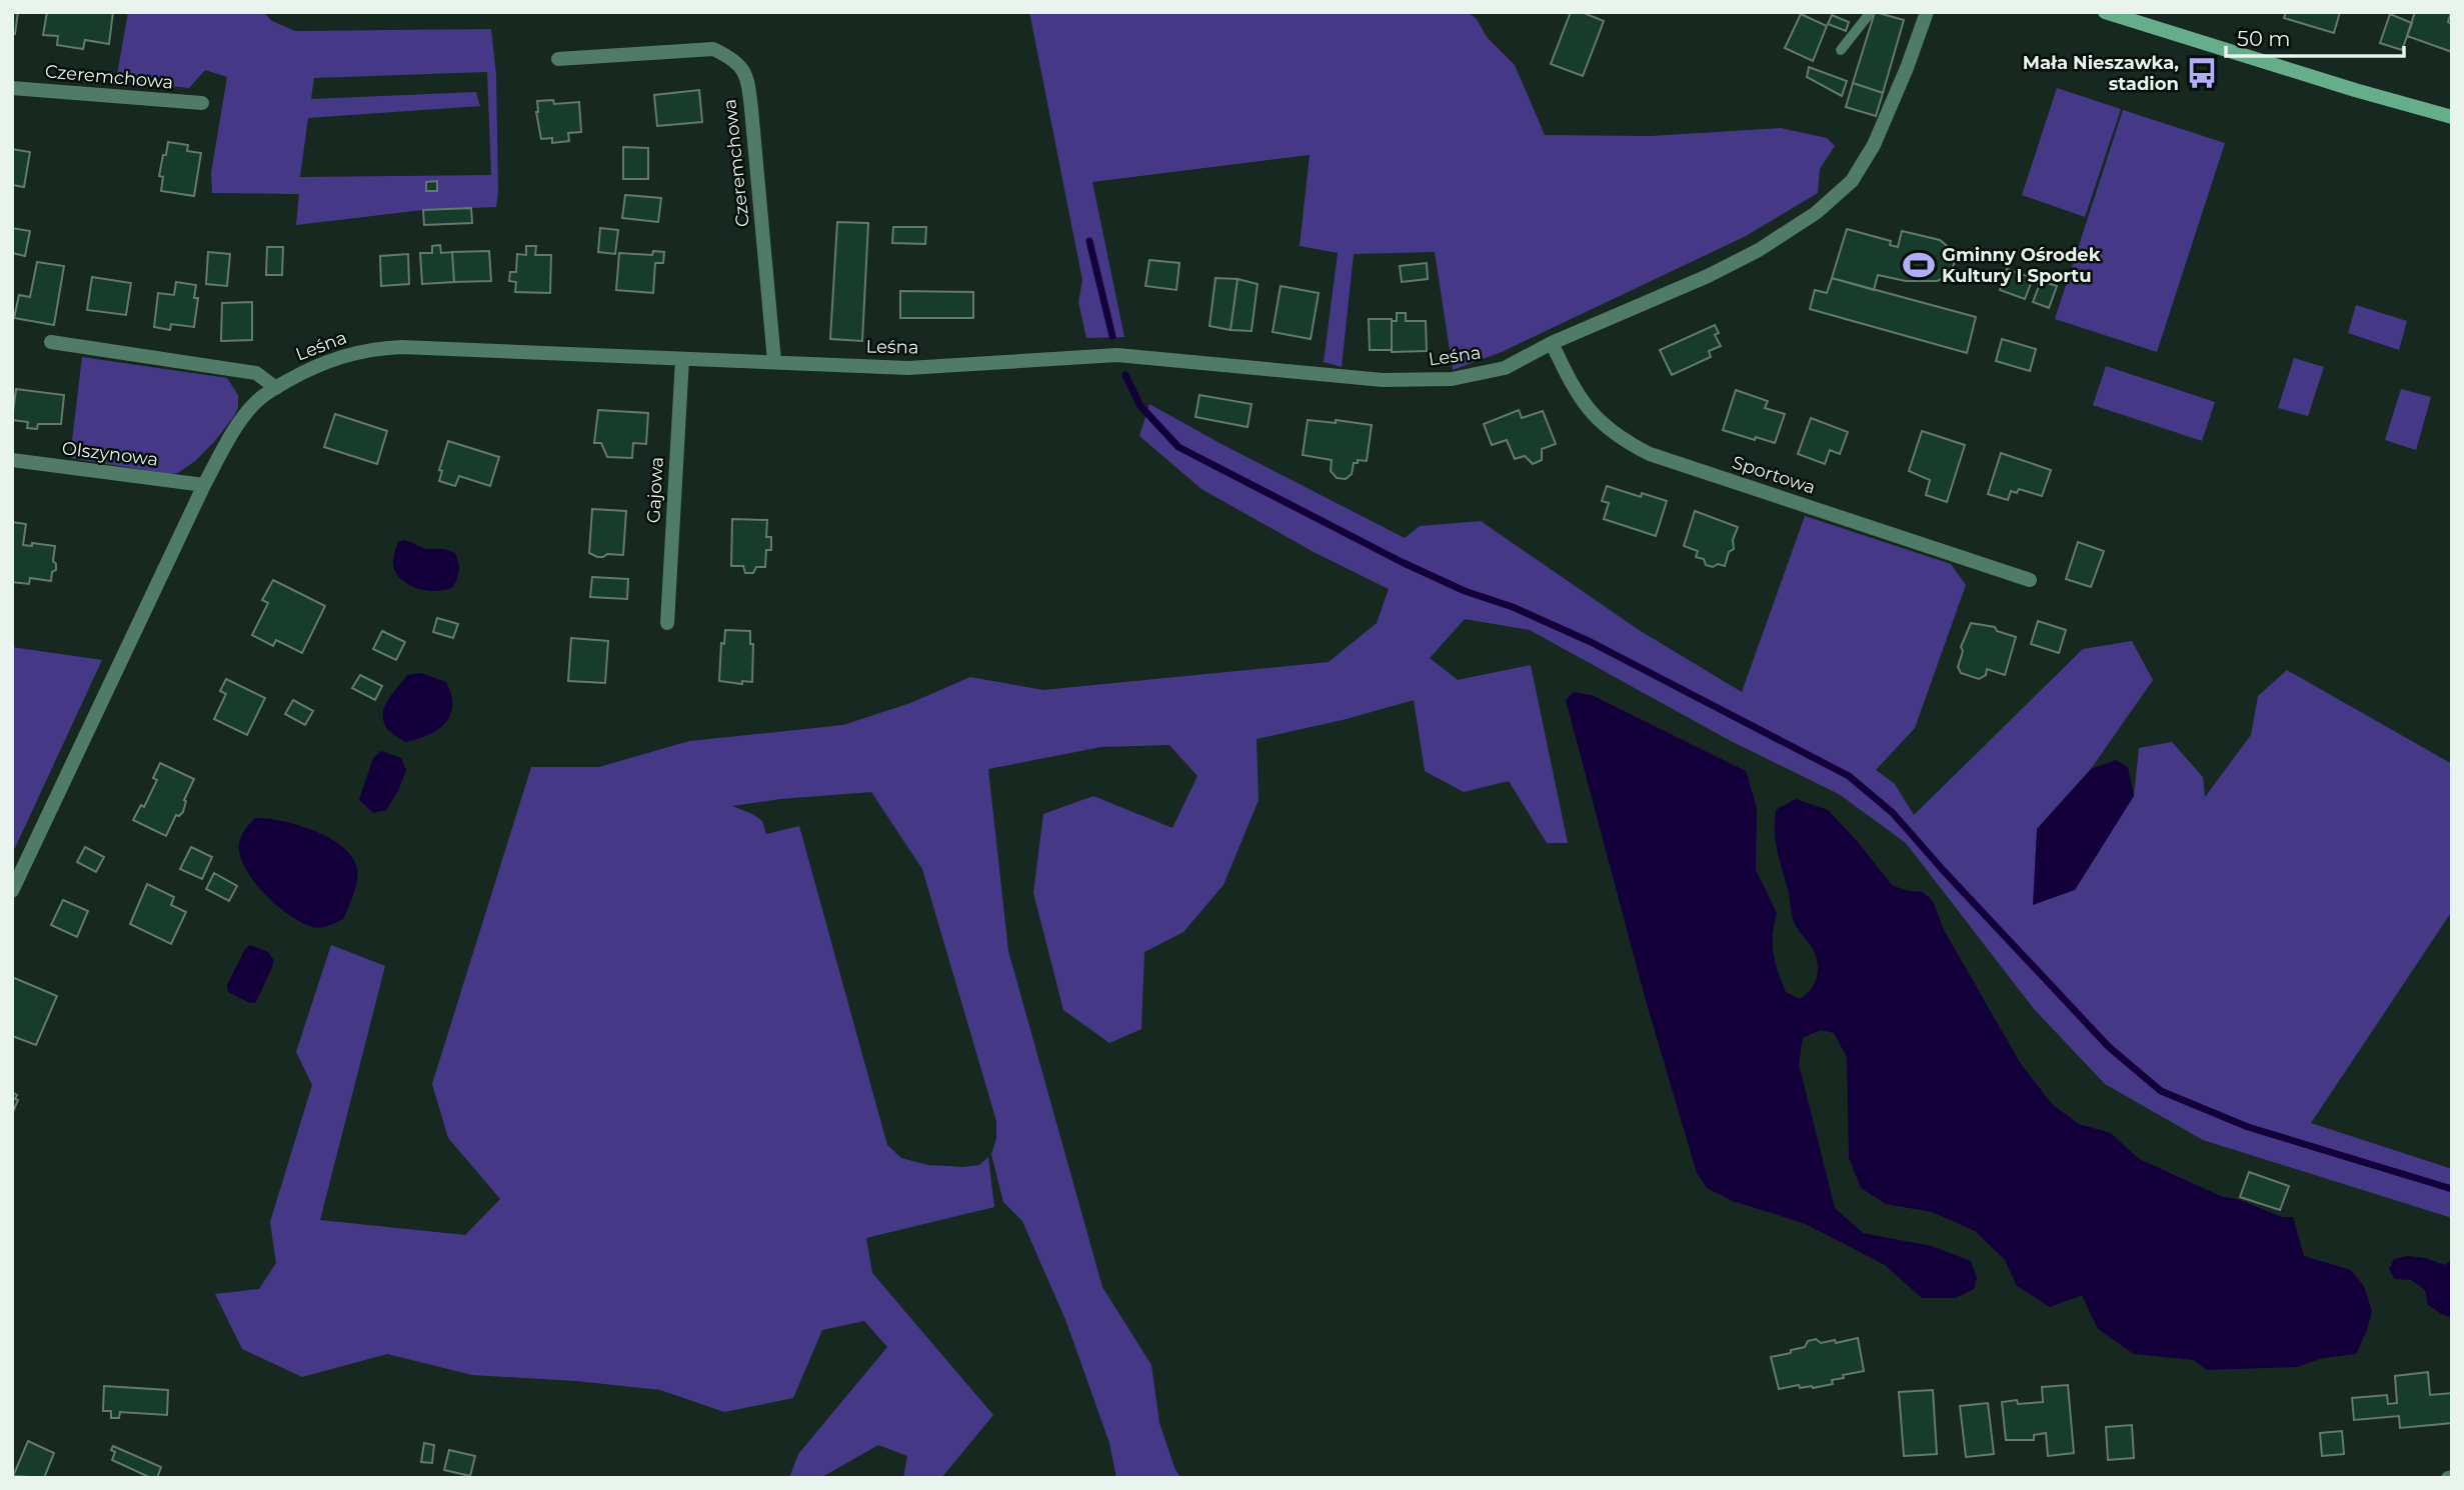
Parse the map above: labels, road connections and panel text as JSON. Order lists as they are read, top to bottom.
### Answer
{
  "streets": {
    "street": [
      "Czeremchowa",
      "Leśna",
      "Olszynowa",
      "Sportowa",
      "Gajowa"
    ]
  },
  "crossings": [
    ["Czeremchowa", "Leśna"],
    ["Leśna", "Olszynowa"],
    ["Leśna", "Sportowa"],
    ["Leśna", "Gajowa"]
  ],
  "places": {
    "bus stop": ["Mała Nieszawka, stadion"],
    "sports": ["Gminny Ośrodek Kultury I Sportu"]
  },
  "scale_bar": "50 m"
}
